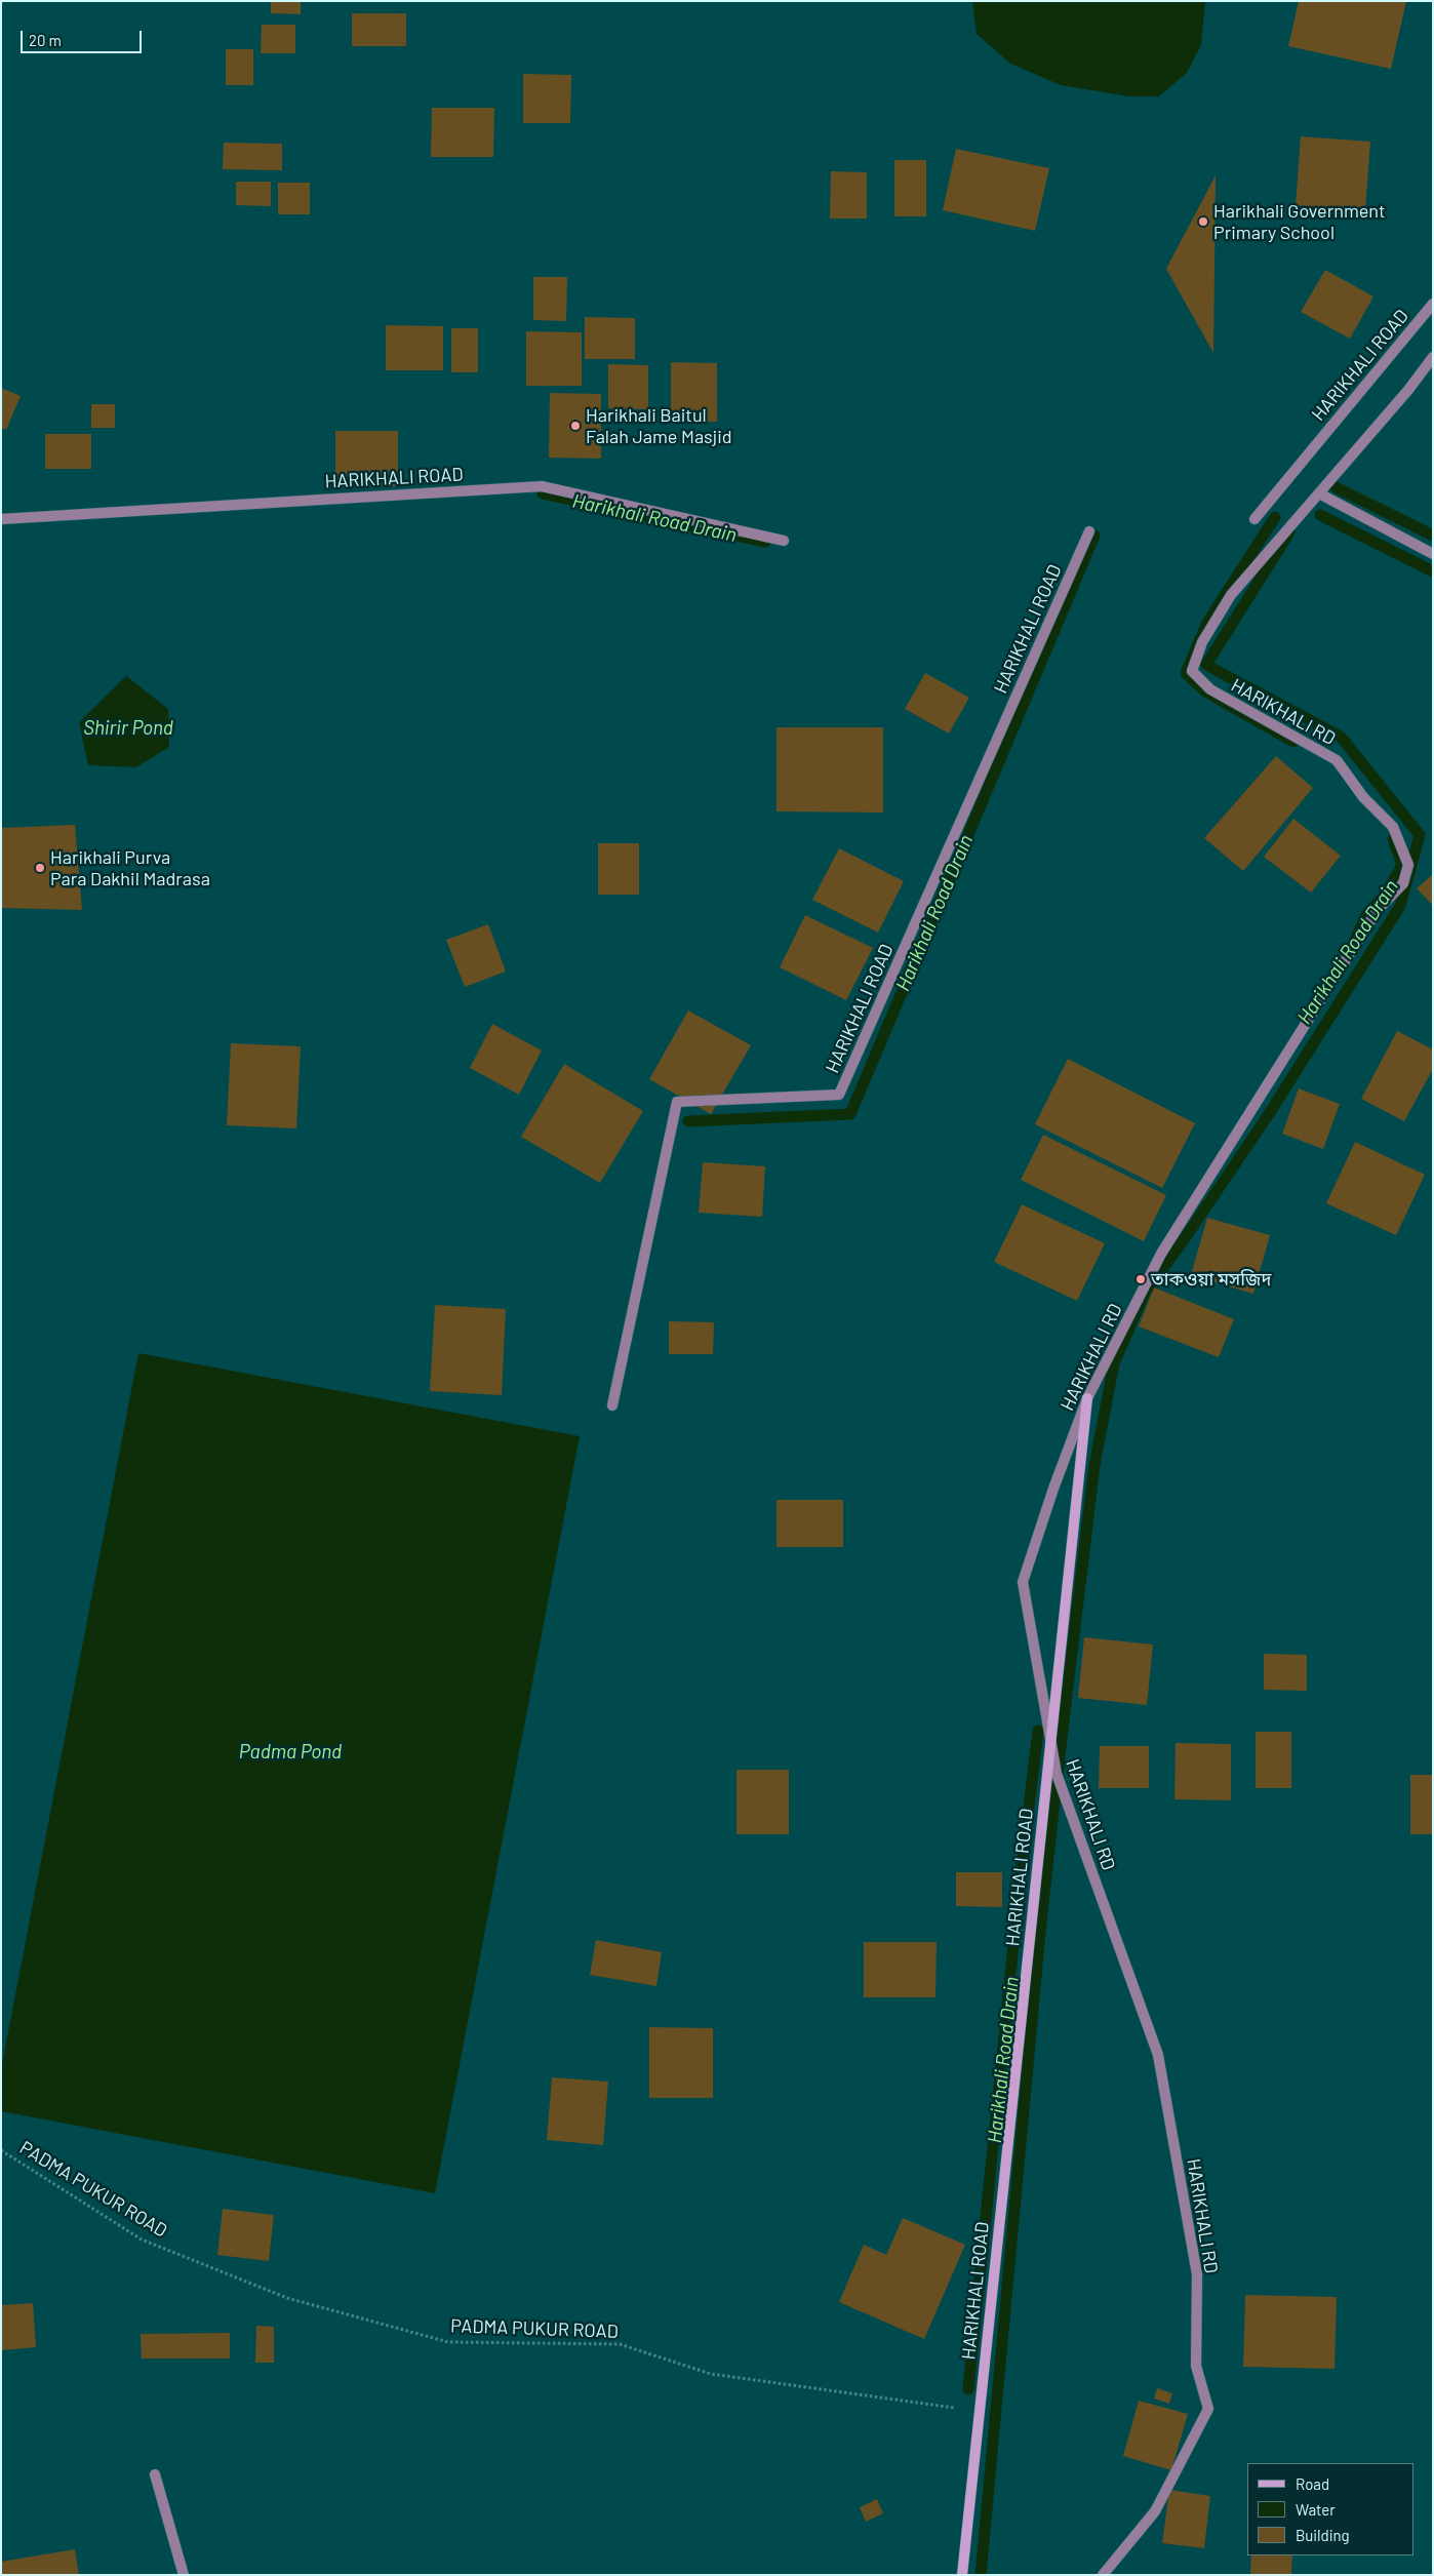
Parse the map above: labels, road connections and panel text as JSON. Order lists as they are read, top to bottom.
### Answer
{
  "streets": {
    "main road": ["HARIKHALI ROAD"],
    "street": ["HARIKHALI RD"],
    "path": ["PADMA PUKUR ROAD"]
  },
  "crossings": [
    ["HARIKHALI ROAD", "HARIKHALI RD"],
    ["HARIKHALI ROAD", "PADMA PUKUR ROAD"]
  ],
  "water": ["Harikhali Road Drain", "Shirir Pond", "Padma Pond"],
  "places": [
    "Harikhali Government Primary School",
    "Harikhali Baitul Falah Jame Masjid",
    "Harikhali Purva Para Dakhil Madrasa",
    "তাকওয়া মসজিদ"
  ],
  "legend": ["Road", "Water", "Building"],
  "scale_bar": "20 m"
}
